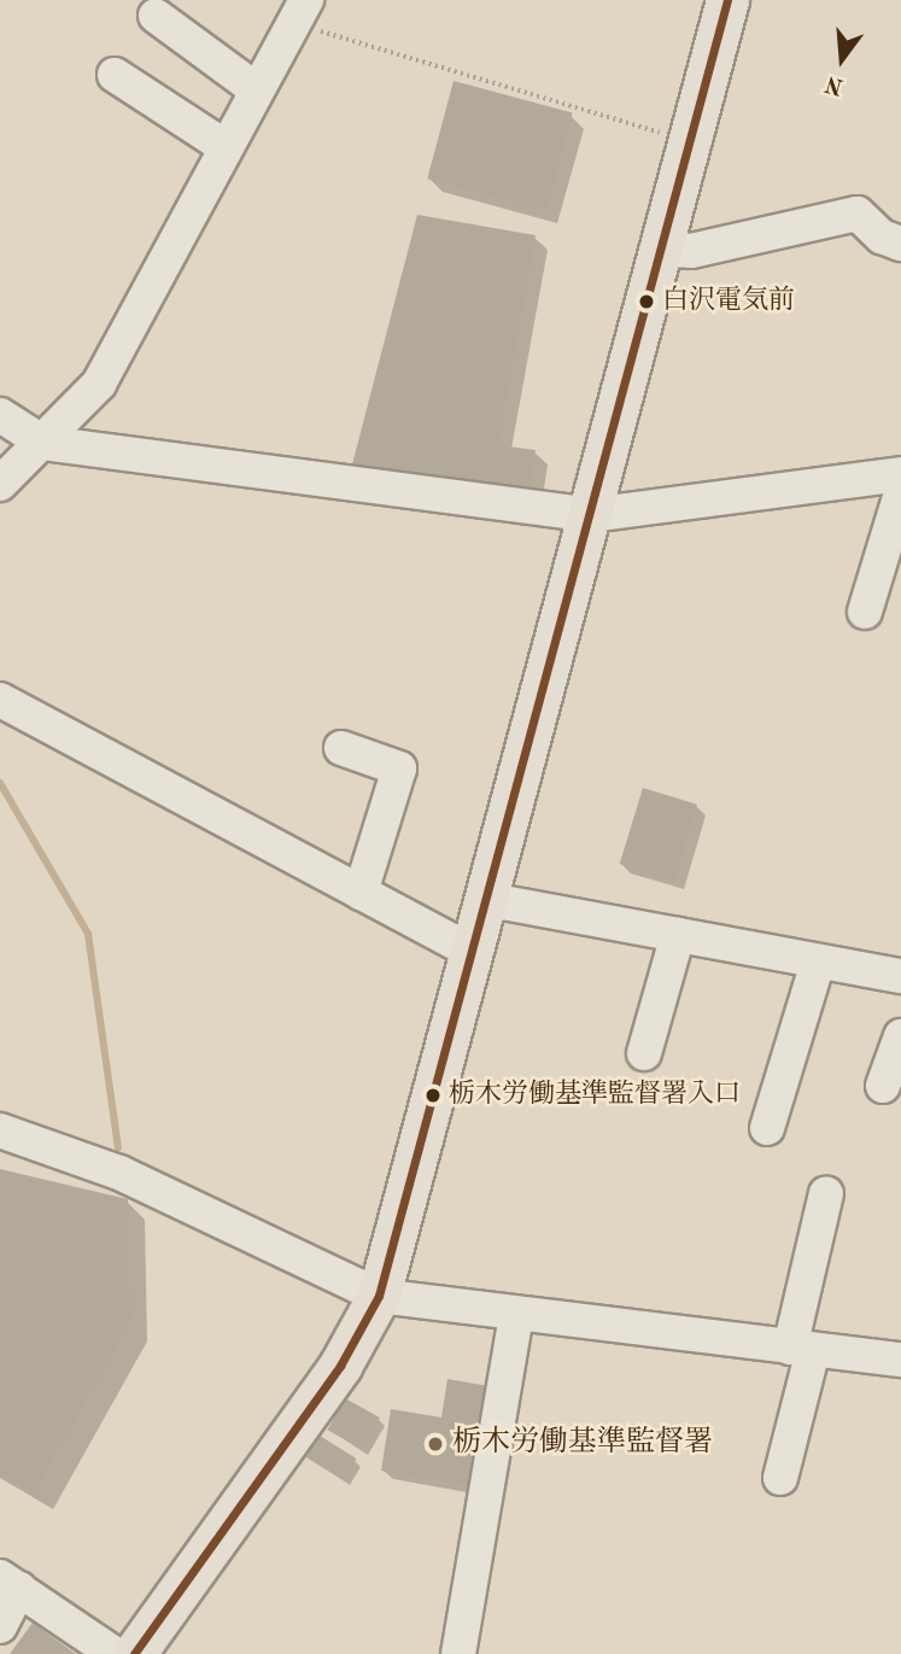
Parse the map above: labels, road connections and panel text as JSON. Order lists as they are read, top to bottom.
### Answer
{
  "places": ["白沢電気前", "栃木労働基準監督署入口", "栃木労働基準監督署"],
  "north": "bottom"
}
